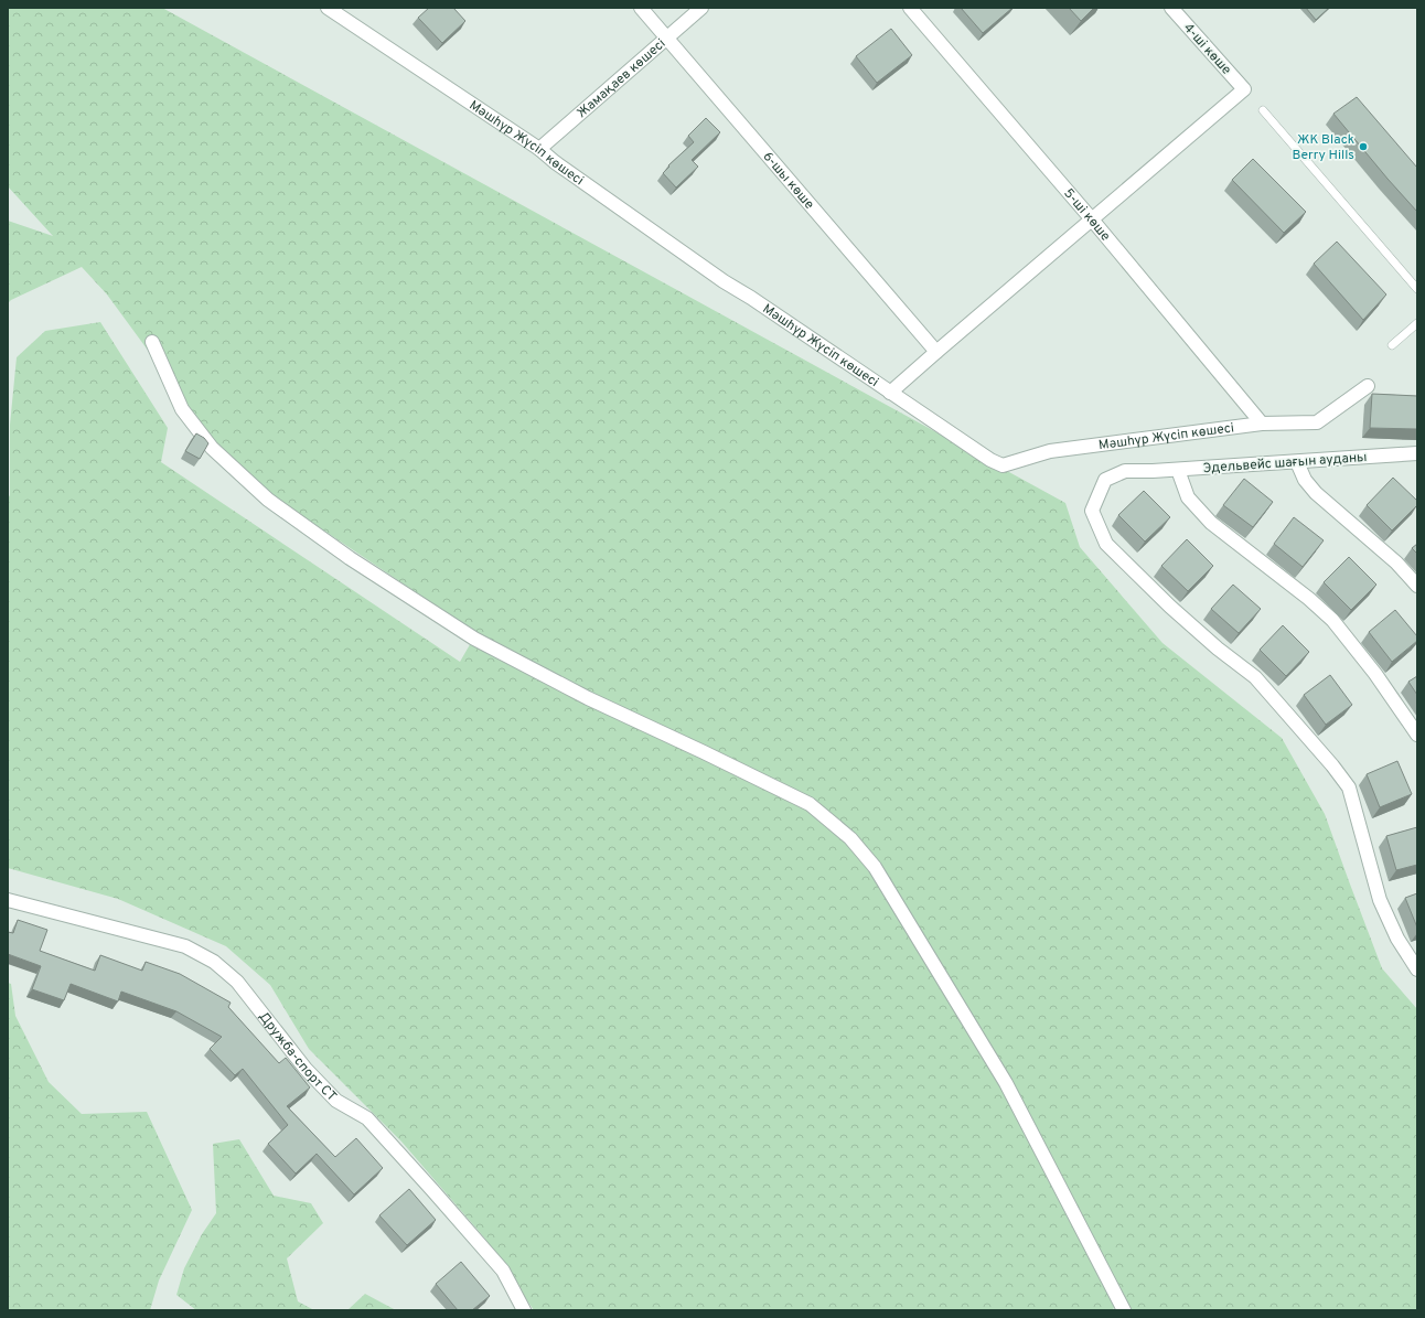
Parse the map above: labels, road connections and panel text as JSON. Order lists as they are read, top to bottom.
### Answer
{
  "streets": {
    "street": [
      "4-ші көше",
      "Жамақаев көшесі",
      "Мәшhүр Жүсіп көшесі",
      "6-шы көше",
      "5-ші көше",
      "Эдельвейс шағын ауданы",
      "Дружба-спорт СТ"
    ]
  },
  "crossings": [
    ["4-ші көше", "5-ші көше"],
    ["Жамақаев көшесі", "Мәшhүр Жүсіп көшесі"],
    ["Жамақаев көшесі", "6-шы көше"],
    ["Мәшhүр Жүсіп көшесі", "5-ші көше"]
  ],
  "places": ["ЖК Black Berry Hills"]
}
